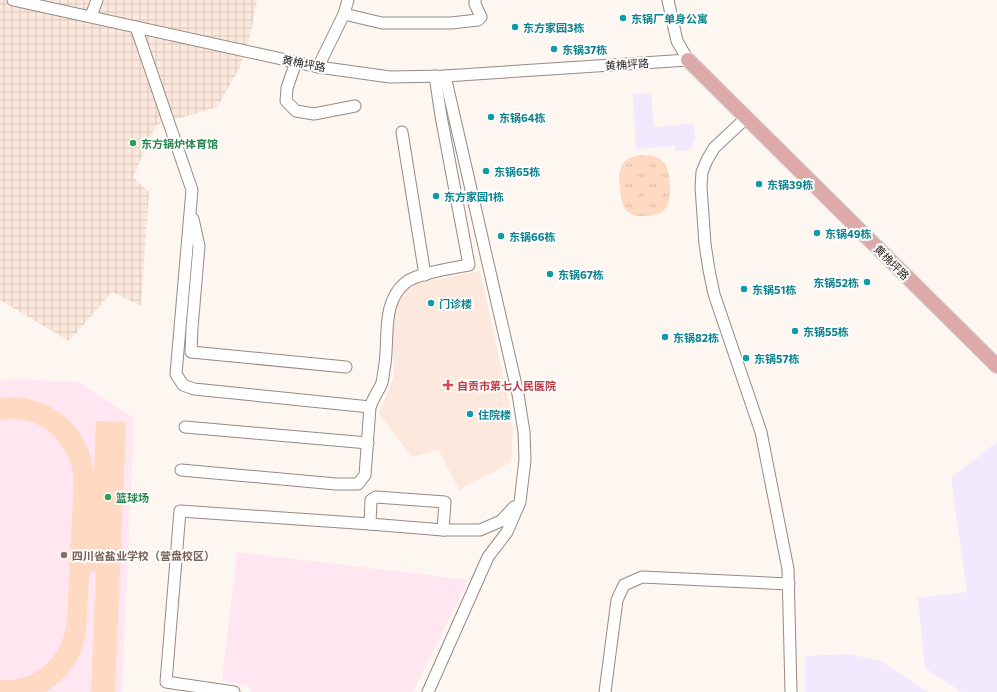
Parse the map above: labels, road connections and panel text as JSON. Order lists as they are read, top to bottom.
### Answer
{
  "streets": {
    "main road": ["黄桷坪路"]
  },
  "places": {
    "other": [
      "东锅厂单身公寓",
      "东方家园3栋",
      "东锅37栋",
      "东锅64栋",
      "东方锅炉体育馆",
      "东锅65栋",
      "东锅39栋",
      "东方家园1栋",
      "东锅49栋",
      "东锅66栋",
      "东锅67栋",
      "东锅52栋",
      "东锅51栋",
      "门诊楼",
      "东锅55栋",
      "东锅82栋",
      "东锅57栋",
      "住院楼",
      "篮球场",
      "四川省盐业学校（营盘校区）"
    ],
    "health": ["自贡市第七人民医院"]
  }
}
